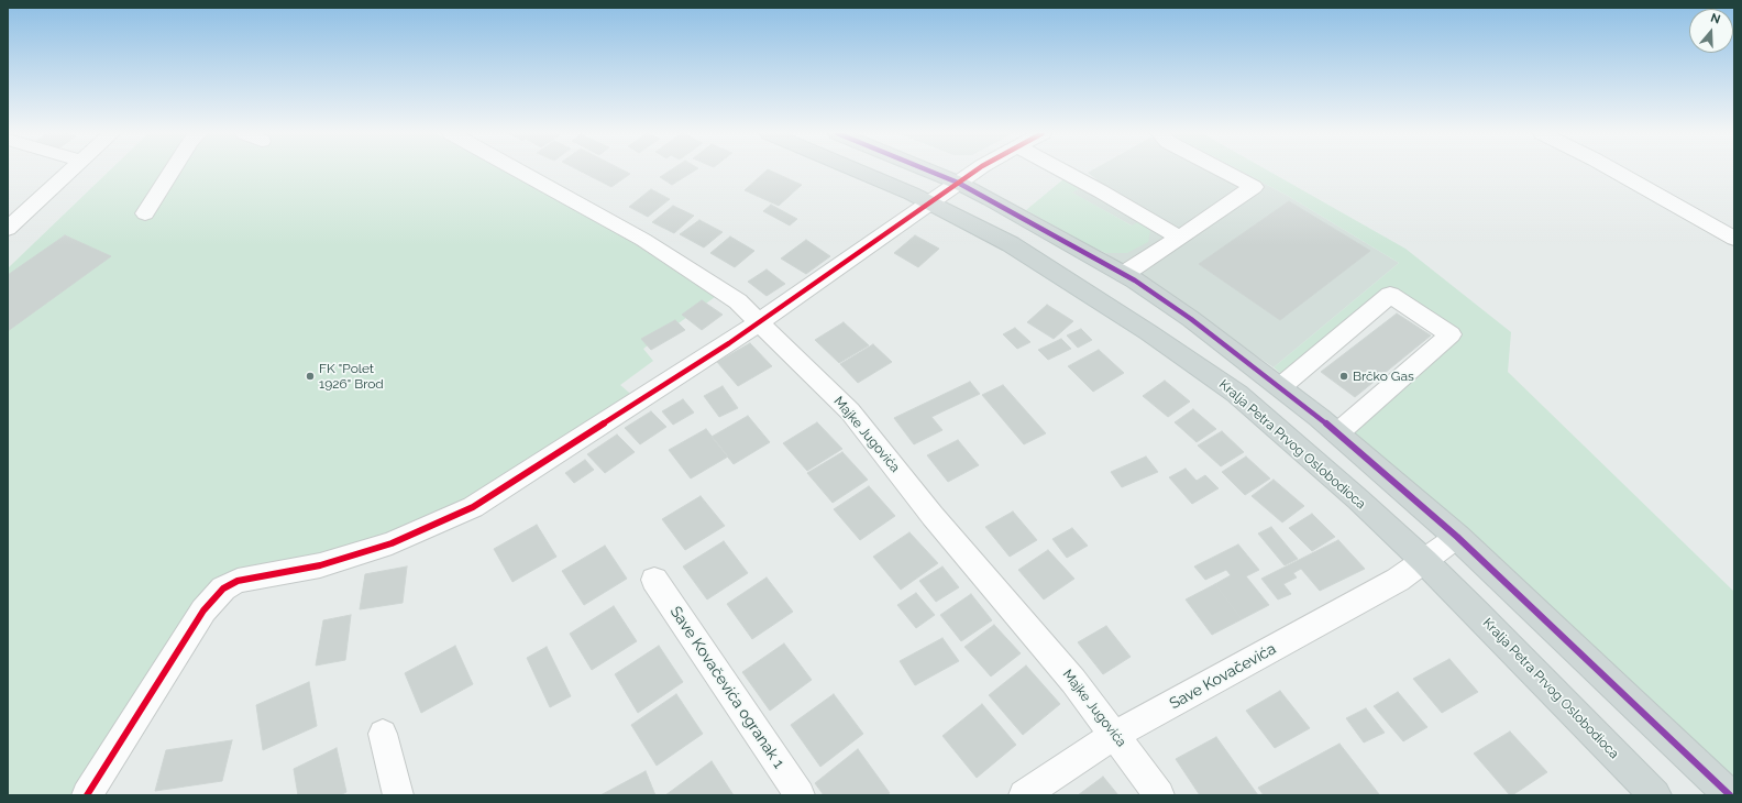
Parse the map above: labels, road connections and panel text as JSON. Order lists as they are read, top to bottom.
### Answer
{
  "streets": {
    "main road": ["Kralja Petra Prvog Oslobodioca"],
    "street": ["Majke Jugovića", "Save Kovačevića", "Save Kovačevića ogranak 1"]
  },
  "crossings": [
    ["Majke Jugovića", "Save Kovačevića"],
    ["Kralja Petra Prvog Oslobodioca", "Save Kovačevića"]
  ],
  "places": ["FK \"Polet 1926\" Brod", "Brčko Gas"],
  "north": "top"
}
